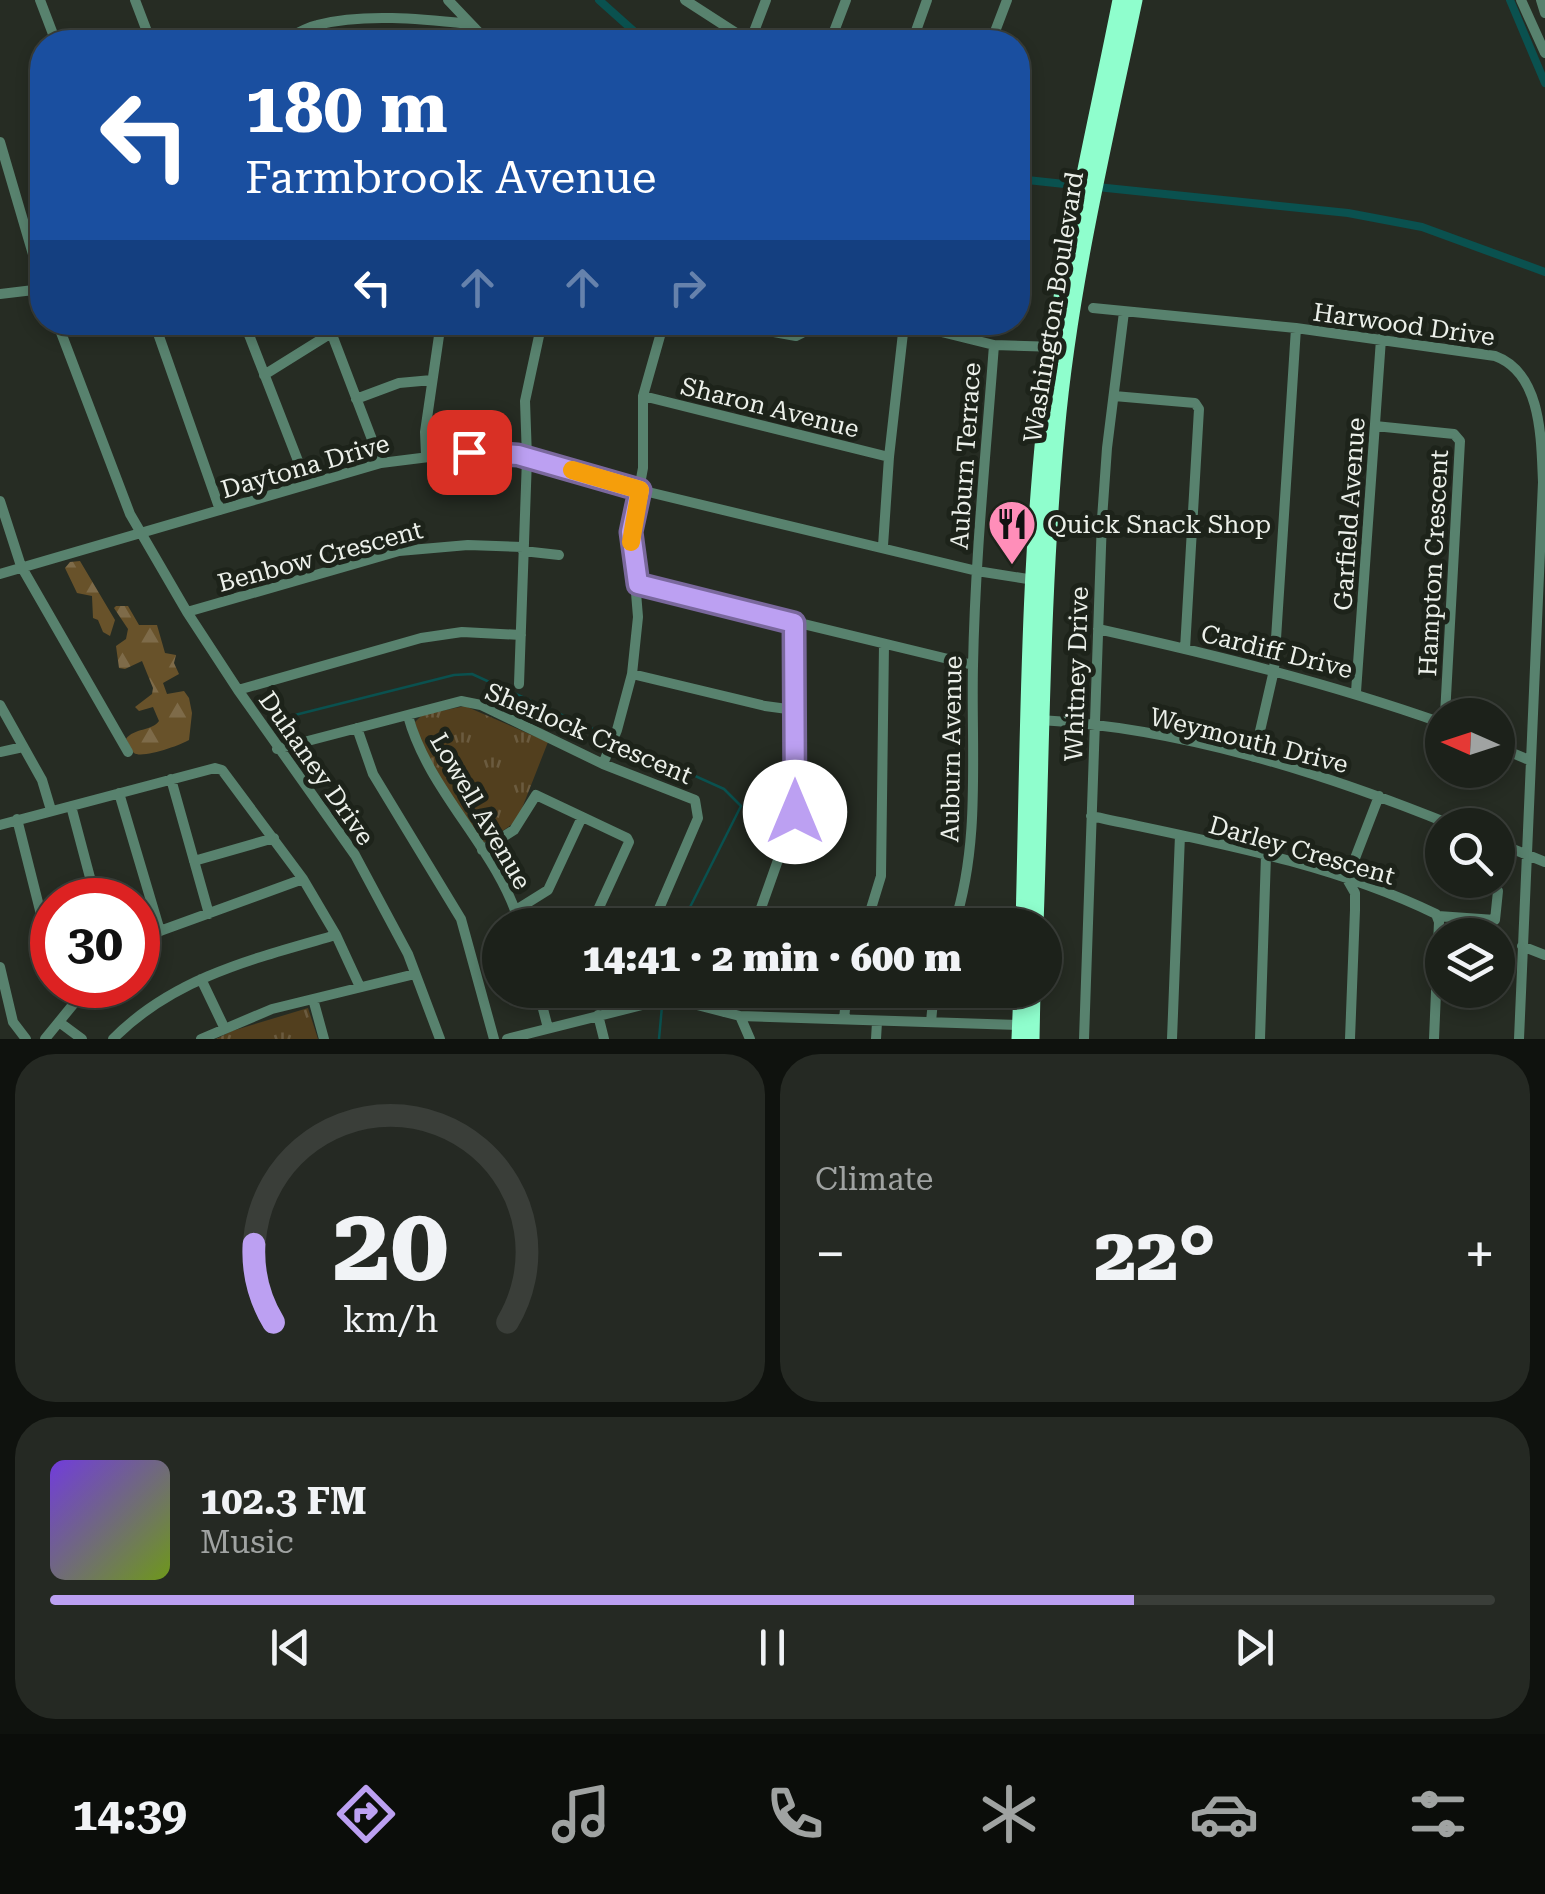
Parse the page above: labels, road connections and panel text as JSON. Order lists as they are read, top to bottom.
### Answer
{
  "streets": {
    "highway": ["Washington Boulevard"],
    "street": [
      "Harwood Drive",
      "Sharon Avenue",
      "Auburn Terrace",
      "Daytona Drive",
      "Garfield Avenue",
      "Benbow Crescent",
      "Hampton Crescent",
      "Cardiff Drive",
      "Whitney Drive",
      "Sherlock Crescent",
      "Weymouth Drive",
      "Auburn Avenue",
      "Duhaney Drive",
      "Lowell Avenue",
      "Darley Crescent"
    ]
  },
  "crossings": [
    ["Washington Boulevard", "Daytona Drive"],
    ["Washington Boulevard", "Weymouth Drive"],
    ["Harwood Drive", "Garfield Avenue"],
    ["Harwood Drive", "Whitney Drive"],
    ["Auburn Terrace", "Daytona Drive"],
    ["Auburn Terrace", "Auburn Avenue"],
    ["Daytona Drive", "Auburn Avenue"],
    ["Daytona Drive", "Duhaney Drive"],
    ["Garfield Avenue", "Hampton Crescent"],
    ["Garfield Avenue", "Cardiff Drive"],
    ["Benbow Crescent", "Duhaney Drive"],
    ["Cardiff Drive", "Whitney Drive"],
    ["Whitney Drive", "Weymouth Drive"],
    ["Whitney Drive", "Darley Crescent"],
    ["Sherlock Crescent", "Duhaney Drive"],
    ["Sherlock Crescent", "Lowell Avenue"]
  ],
  "places": {
    "restaurant": ["Quick Snack Shop"]
  },
  "north": "left",
  "page": {
    "turn": ["180 m", "Farmbrook Avenue"],
    "limit": "30",
    "trip": "14:41 · 2 min · 600 m",
    "tile": "Climate",
    "heat": ["−", "22°", "+"],
    "song": ["102.3 FM", "Music"],
    "tabs": "14:39",
    "gauge": ["20", "km/h"]
  }
}
